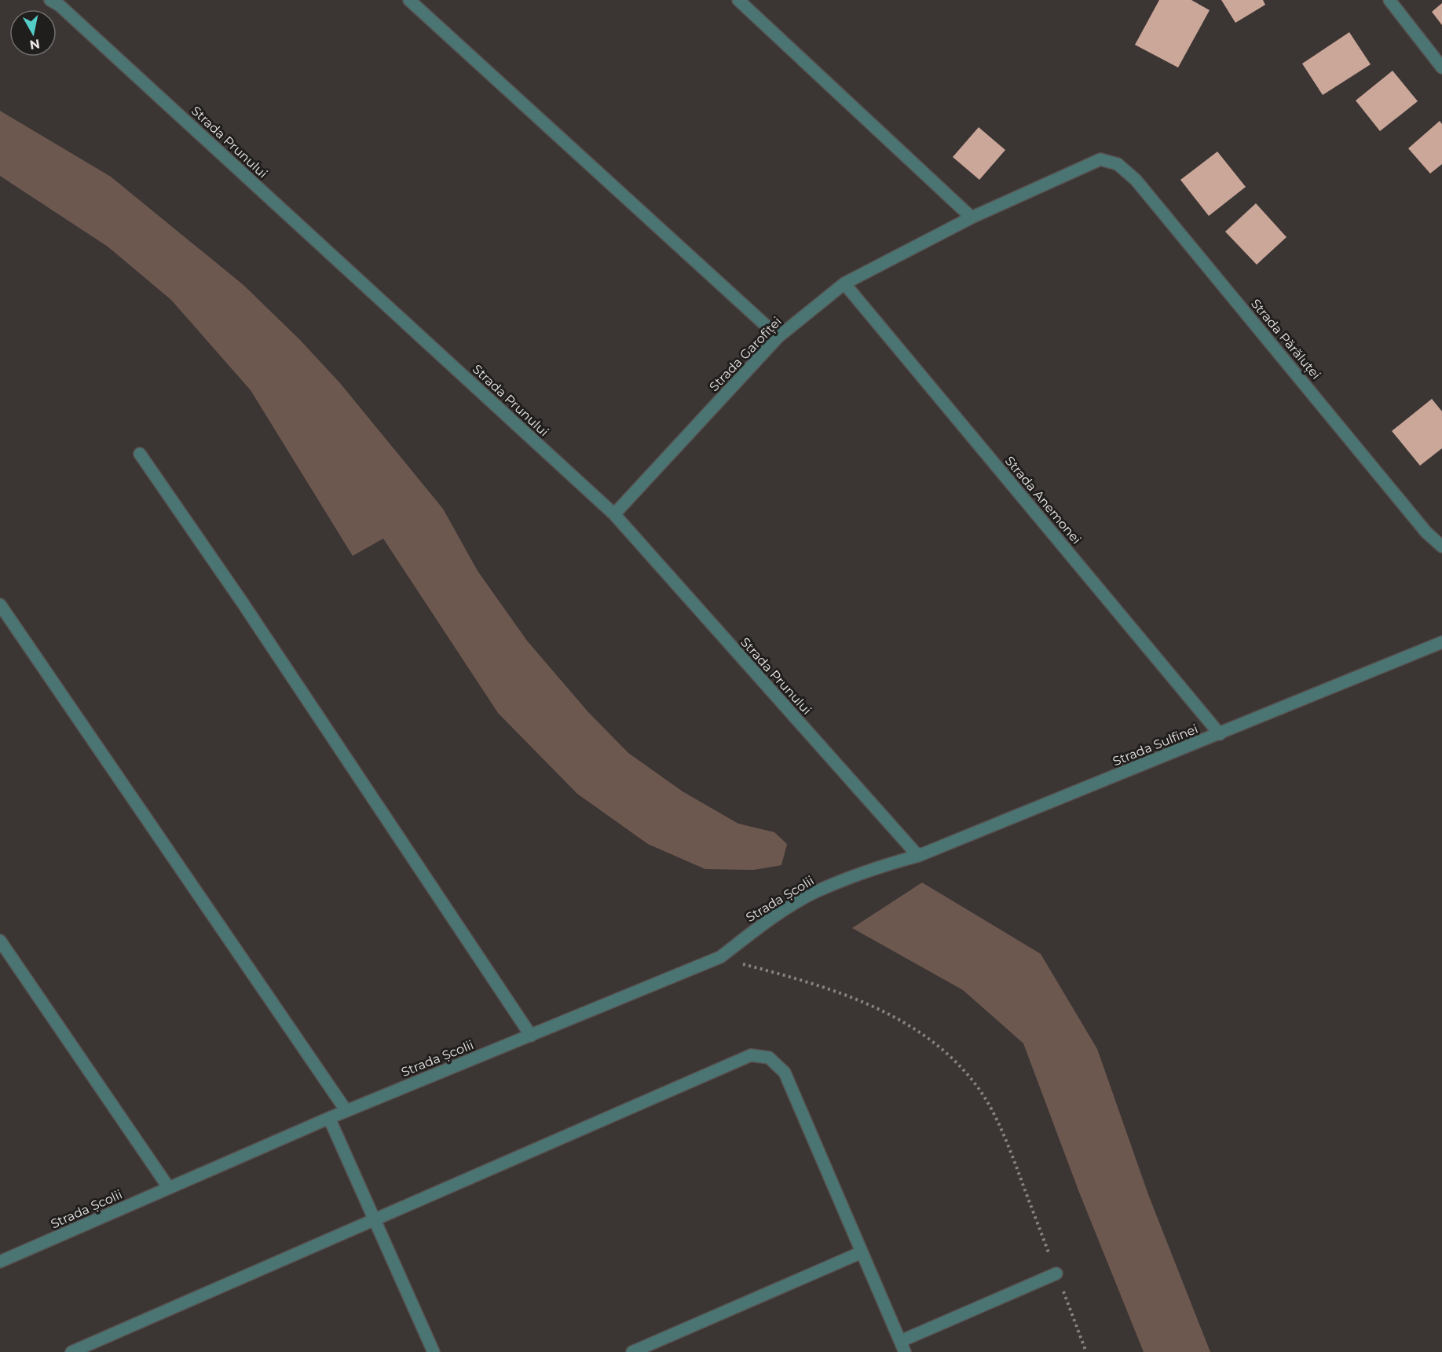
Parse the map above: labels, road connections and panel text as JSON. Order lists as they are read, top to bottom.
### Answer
{
  "streets": {
    "street": [
      "Strada Prunului",
      "Strada Părăluței",
      "Strada Garofiței",
      "Strada Anemonei",
      "Strada Sulfinei",
      "Strada Școlii"
    ]
  },
  "crossings": [
    ["Strada Prunului", "Strada Garofiței"],
    ["Strada Prunului", "Strada Sulfinei"],
    ["Strada Părăluței", "Strada Garofiței"],
    ["Strada Garofiței", "Strada Anemonei"],
    ["Strada Anemonei", "Strada Sulfinei"],
    ["Strada Sulfinei", "Strada Școlii"]
  ],
  "north": "bottom"
}
